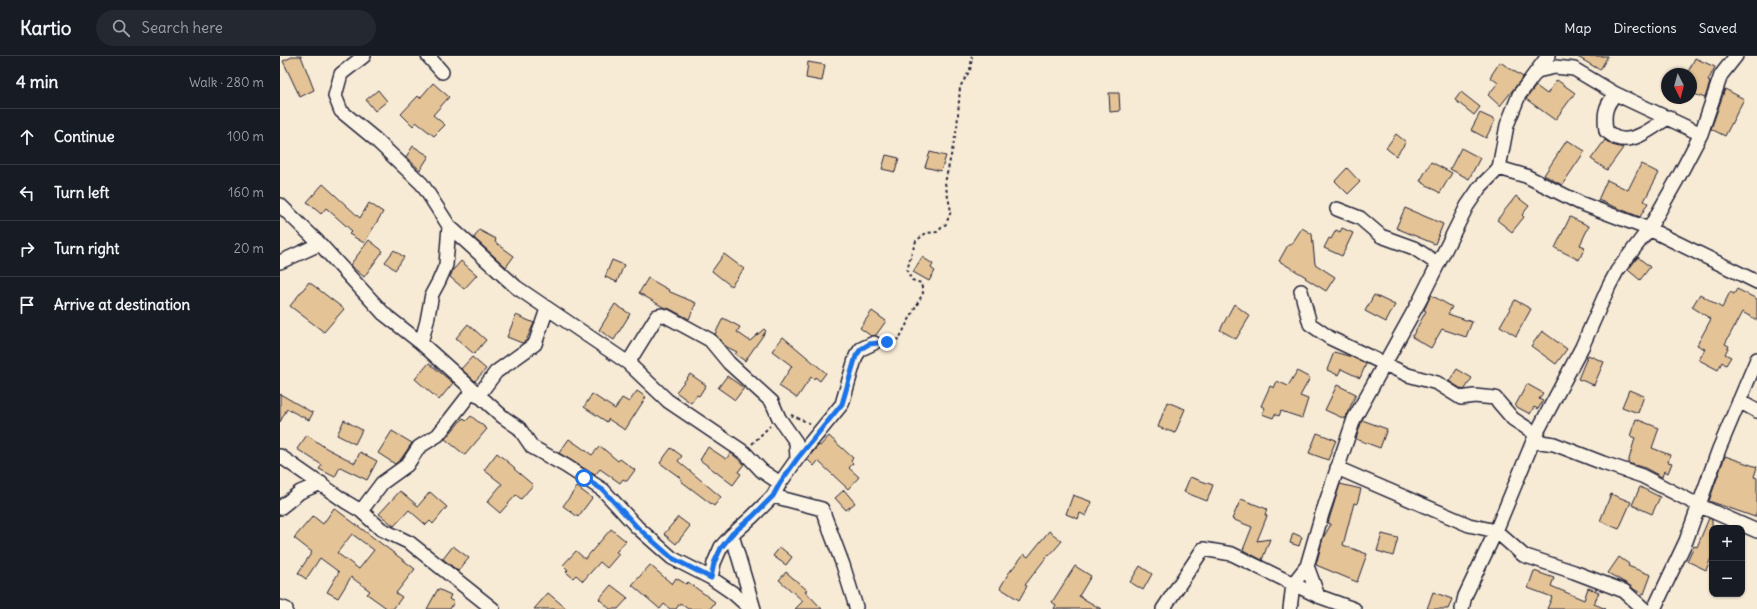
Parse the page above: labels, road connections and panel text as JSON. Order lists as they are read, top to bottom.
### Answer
{
  "north": "bottom",
  "page": {
    "header": "Kartio",
    "search": "Search here",
    "nav": ["Map", "Directions", "Saved"],
    "heading": ["4 min", "Walk · 280 m"],
    "list": [
      ["Continue", "100 m"],
      ["Turn left", "160 m"],
      ["Turn right", "20 m"],
      "Arrive at destination"
    ],
    "map_buttons": ["+", "−"]
  }
}
